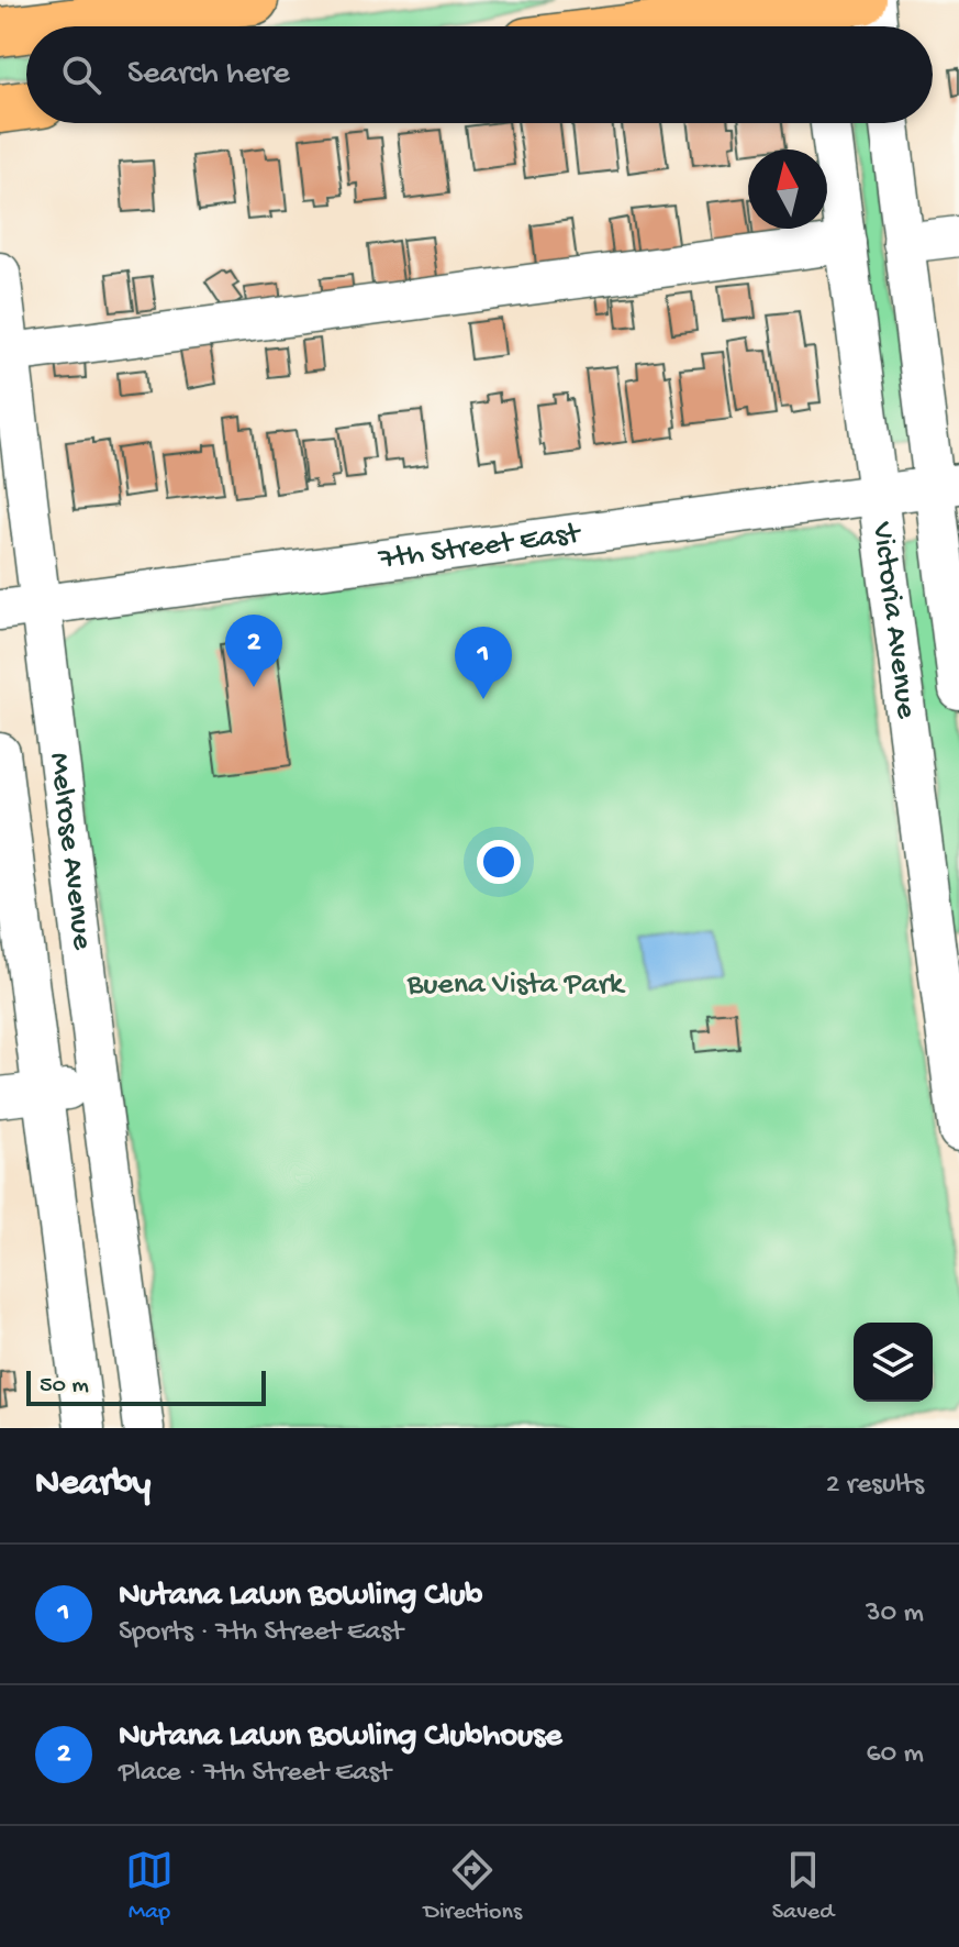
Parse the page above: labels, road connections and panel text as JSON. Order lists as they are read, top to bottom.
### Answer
{
  "streets": {
    "street": ["7th Street East", "Victoria Avenue", "Melrose Avenue"]
  },
  "crossings": [
    ["7th Street East", "Victoria Avenue"],
    ["7th Street East", "Melrose Avenue"]
  ],
  "parks": ["Buena Vista Park"],
  "scale_bar": "50 m",
  "north": "top",
  "page": {
    "search": "Search here",
    "pins": ["2", "1"],
    "scale": "50 m",
    "heading": ["Nearby", "2 results"],
    "list": [
      {
        "mark": "1",
        "name": "Nutana Lawn Bowling Club",
        "note": "Sports · 7th Street East",
        "value": "30 m"
      },
      {
        "mark": "2",
        "name": "Nutana Lawn Bowling Clubhouse",
        "note": "Place · 7th Street East",
        "value": "60 m"
      }
    ],
    "nav": ["Map", "Directions", "Saved"]
  }
}
